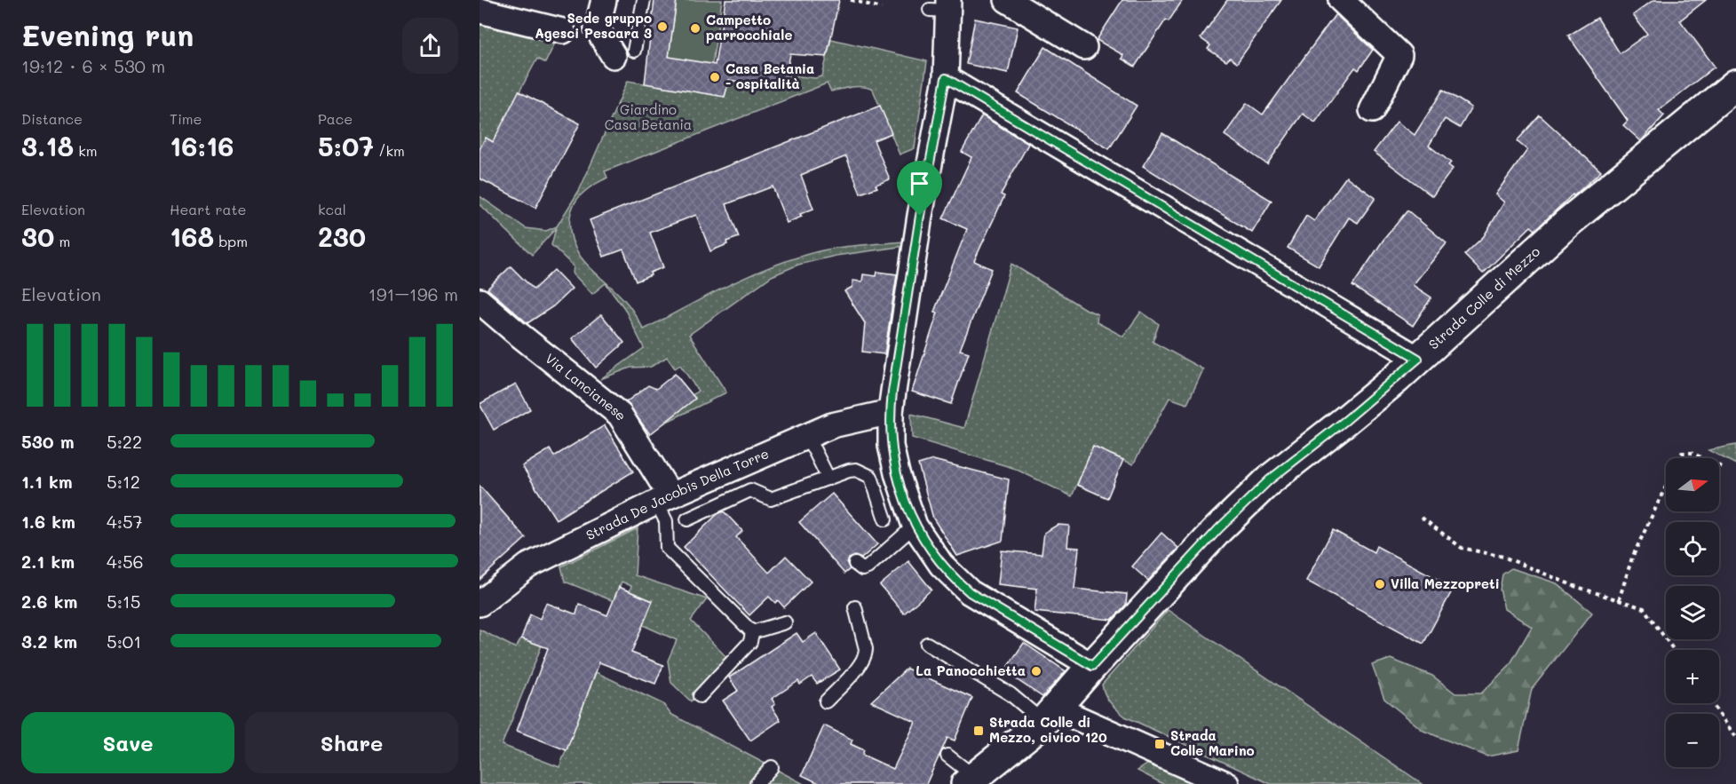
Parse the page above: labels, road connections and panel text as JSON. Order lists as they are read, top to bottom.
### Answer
{
  "streets": {
    "street": ["Strada Colle di Mezzo", "Via Lancianese", "Strada De Jacobis Della Torre"]
  },
  "crossings": [
    ["Via Lancianese", "Strada De Jacobis Della Torre"]
  ],
  "parks": ["Giardino Casa Betania"],
  "places": {
    "other": [
      "Sede gruppo Agesci Pescara 3",
      "Campetto parrocchiale",
      "Casa Betania - ospitalità",
      "Villa Mezzopreti",
      "La Panocchietta"
    ],
    "transit": ["Strada Colle di Mezzo, civico 120", "Strada Colle Marino"]
  },
  "north": "right",
  "page": {
    "heading": ["Evening run", "19:12 · 6 × 530 m"],
    "stats": [
      ["Distance", "3.18 km"],
      ["Time", "16:16"],
      ["Pace", "5:07 /km"],
      ["Elevation", "30 m"],
      ["Heart rate", "168 bpm"],
      ["kcal", "230"]
    ],
    "chart": ["Elevation", "191–196 m"],
    "list": [
      {
        "name": "530 m",
        "note": "5:22"
      },
      {
        "name": "1.1 km",
        "note": "5:12"
      },
      {
        "name": "1.6 km",
        "note": "4:57"
      },
      {
        "name": "2.1 km",
        "note": "4:56"
      },
      {
        "name": "2.6 km",
        "note": "5:15"
      },
      {
        "name": "3.2 km",
        "note": "5:01"
      }
    ],
    "map_buttons": ["+", "−"],
    "buttons": ["Save", "Share"]
  }
}
